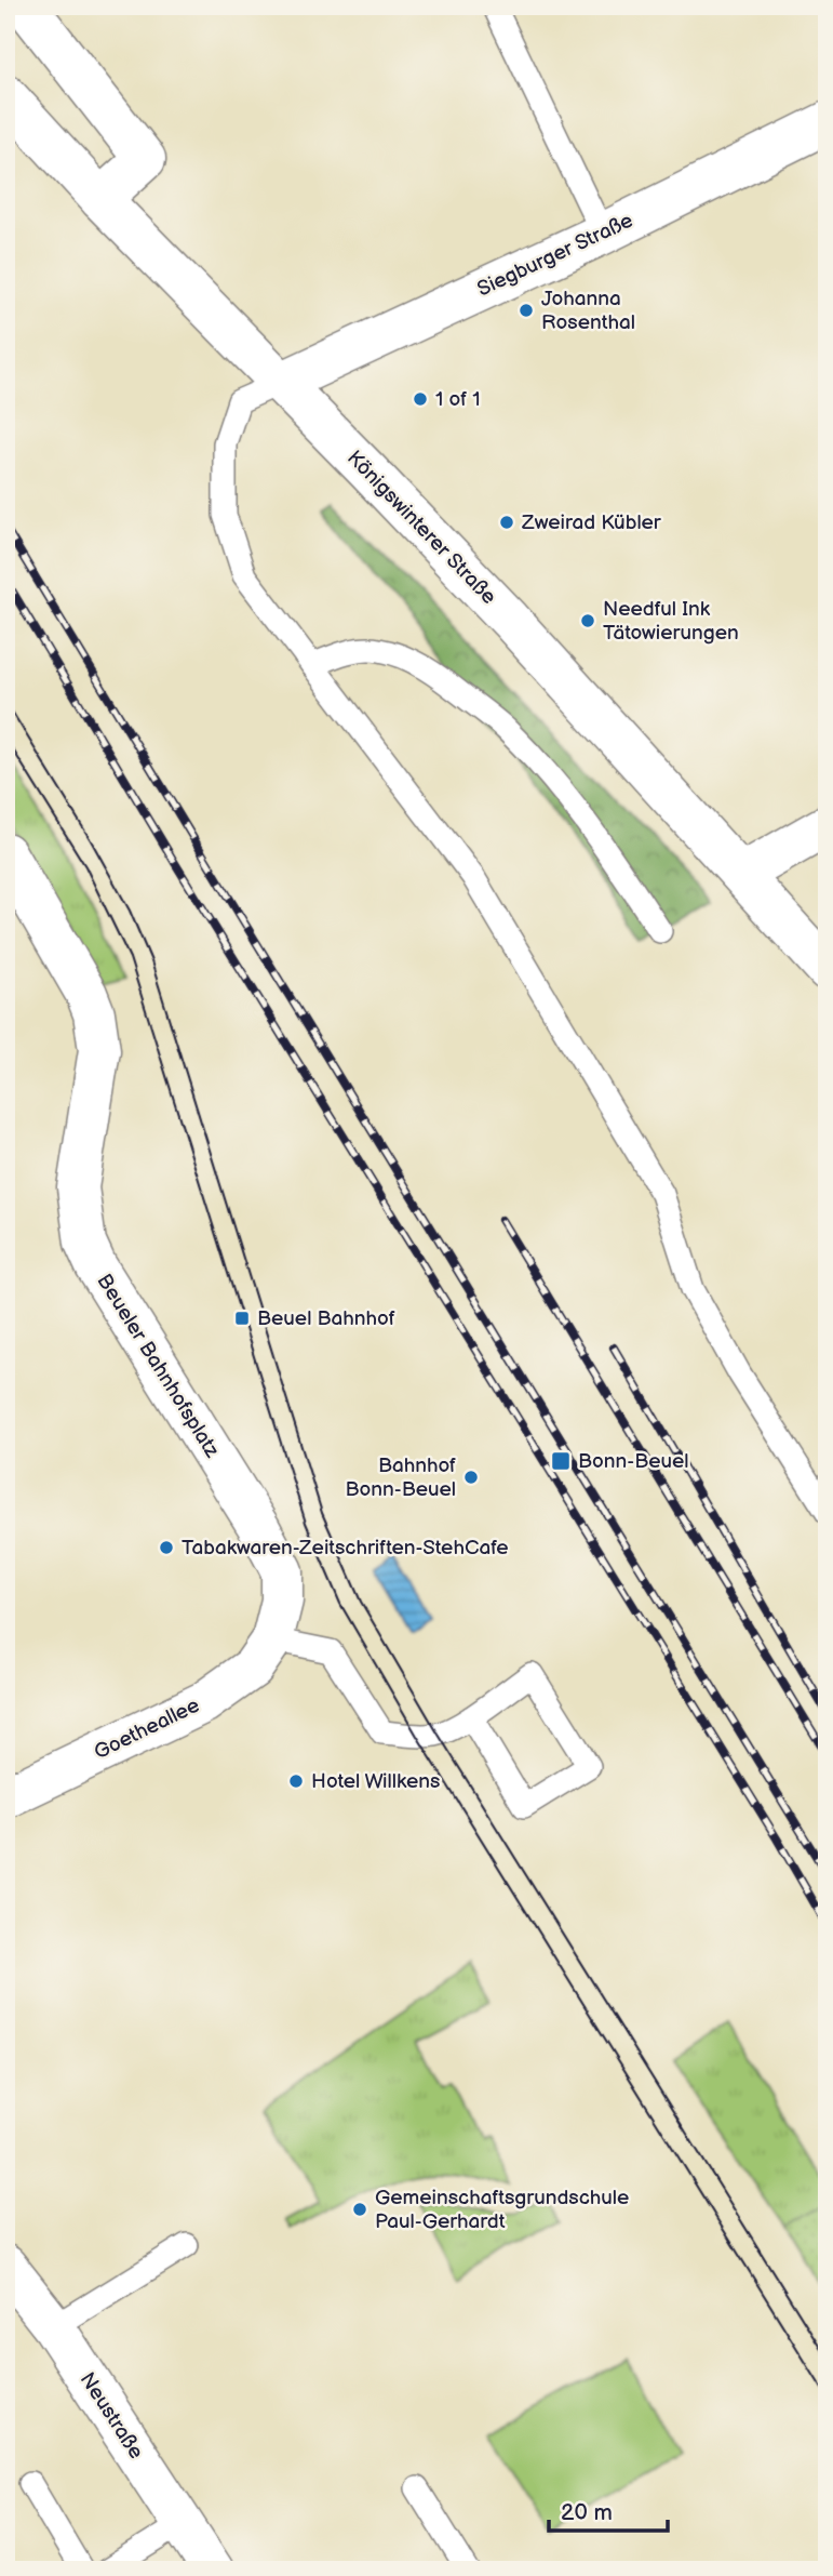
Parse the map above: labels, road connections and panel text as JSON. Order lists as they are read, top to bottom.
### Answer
{
  "streets": {
    "street": [
      "Siegburger Straße",
      "Königswinterer Straße",
      "Beueler Bahnhofsplatz",
      "Goetheallee",
      "Neustraße"
    ]
  },
  "crossings": [
    ["Siegburger Straße", "Königswinterer Straße"],
    ["Beueler Bahnhofsplatz", "Goetheallee"]
  ],
  "places": {
    "other": [
      "Johanna Rosenthal",
      "1 of 1",
      "Zweirad Kübler",
      "Needful Ink Tätowierungen",
      "Bahnhof Bonn-Beuel",
      "Tabakwaren-Zeitschriften-StehCafe",
      "Hotel Willkens",
      "Gemeinschaftsgrundschule Paul-Gerhardt"
    ],
    "transit": ["Beuel Bahnhof", "Bonn-Beuel"]
  },
  "scale_bar": "20 m"
}
